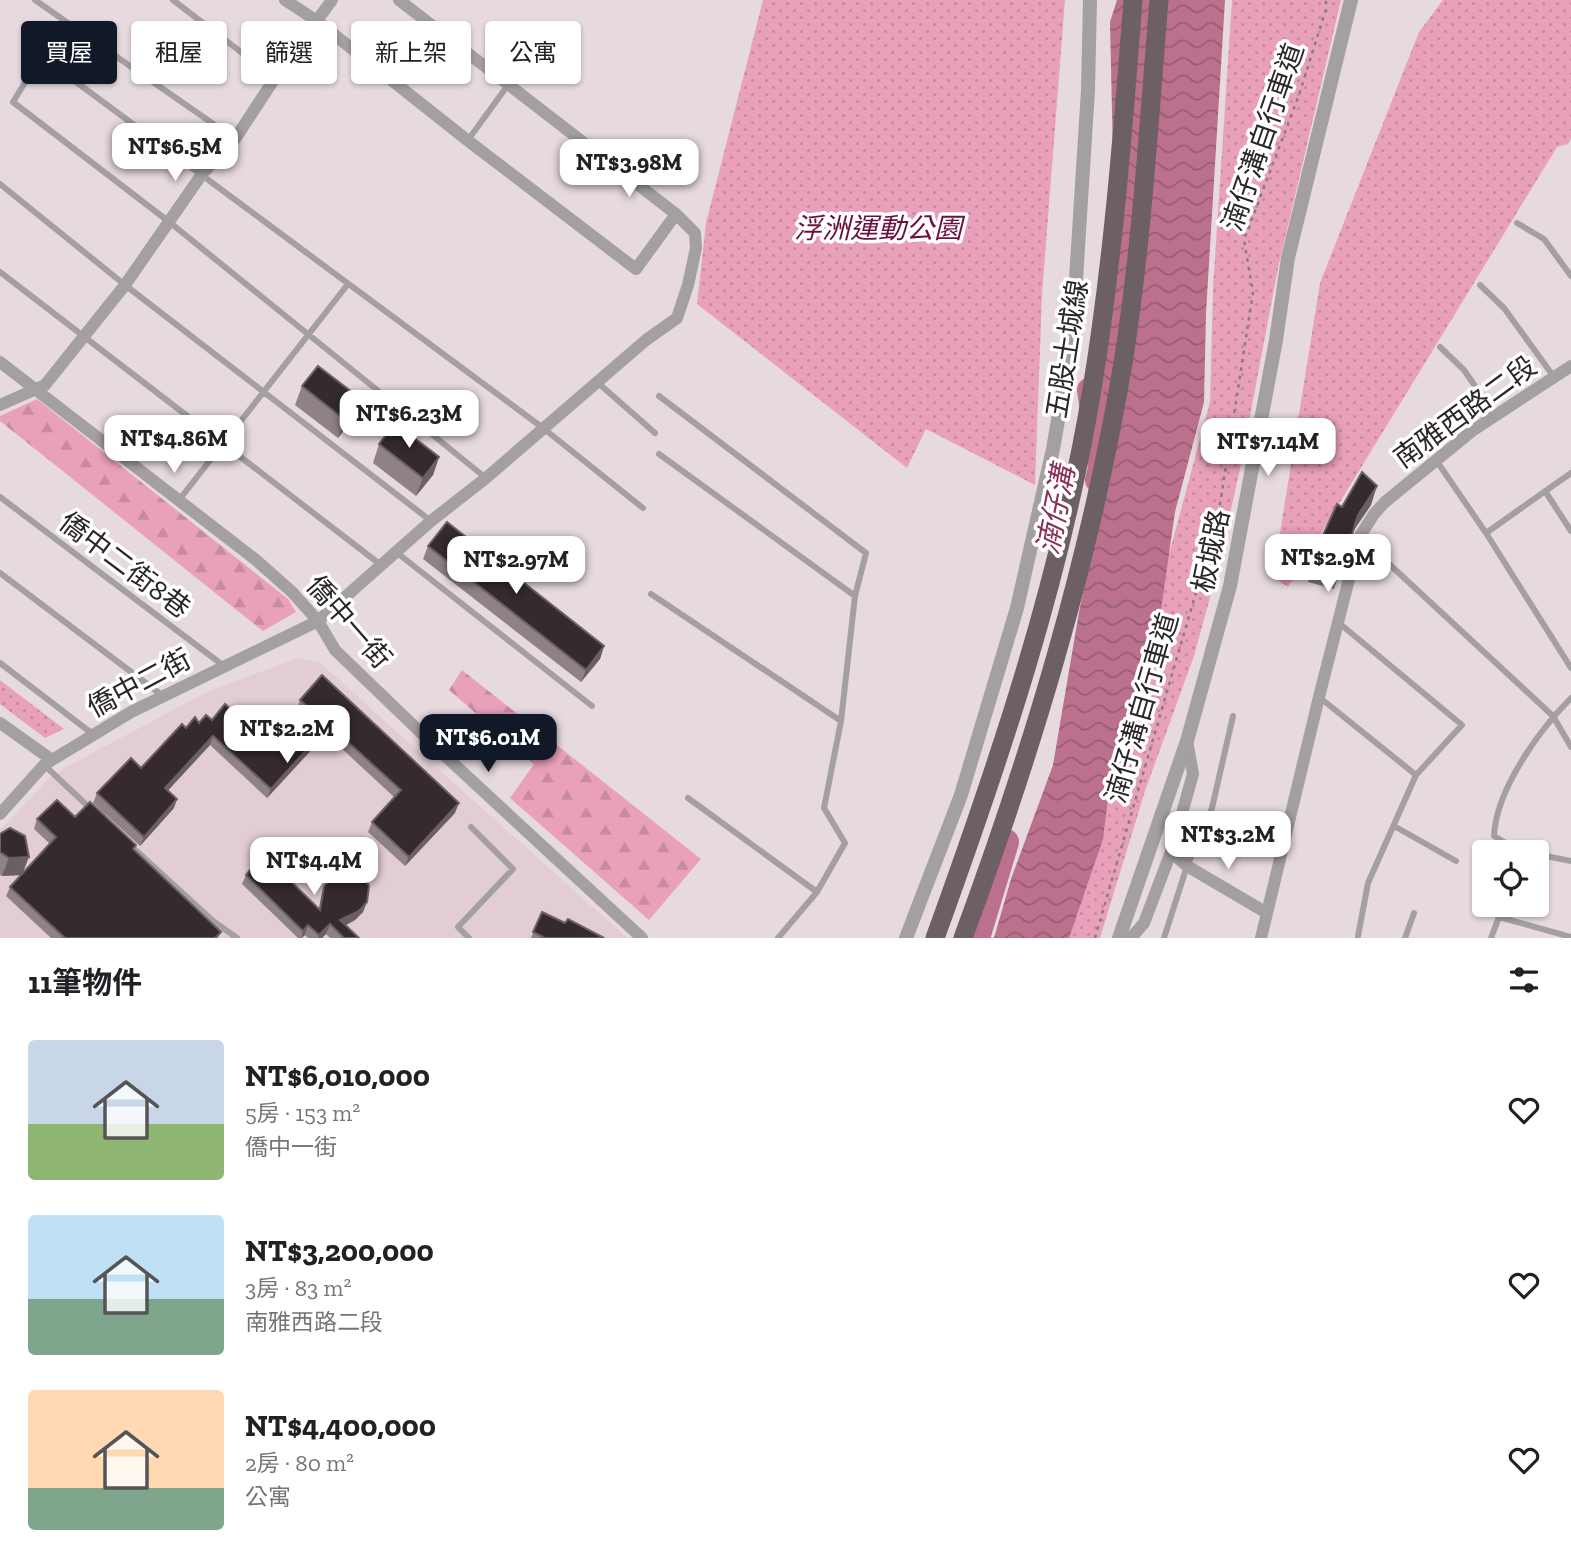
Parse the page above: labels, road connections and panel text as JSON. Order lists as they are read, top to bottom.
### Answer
{
  "streets": {
    "highway": ["五股土城線"],
    "street": [
      "南雅西路二段",
      "板城路",
      "僑中一街",
      "僑中二街"
    ],
    "lane": ["僑中二街8巷"],
    "path": ["湳仔溝自行車道"]
  },
  "crossings": [
    ["僑中二街8巷", "僑中二街"],
    ["僑中一街", "僑中二街"]
  ],
  "water": ["湳仔溝"],
  "parks": ["浮洲運動公園"],
  "page": {
    "chip": [
      "買屋",
      "租屋",
      "篩選",
      "新上架",
      "公寓"
    ],
    "price": [
      "NT$6.5M",
      "NT$3.98M",
      "NT$6.23M",
      "NT$4.86M",
      "NT$7.14M",
      "NT$2.9M",
      "NT$2.97M",
      "NT$2.2M",
      "NT$6.01M",
      "NT$3.2M",
      "NT$4.4M"
    ],
    "heading": "11筆物件",
    "list": [
      {
        "name": "NT$6,010,000",
        "note": "5房 · 153 m² · 僑中一街"
      },
      {
        "name": "NT$3,200,000",
        "note": "3房 · 83 m² · 南雅西路二段"
      },
      {
        "name": "NT$4,400,000",
        "note": "2房 · 80 m² · 公寓"
      }
    ]
  }
}
